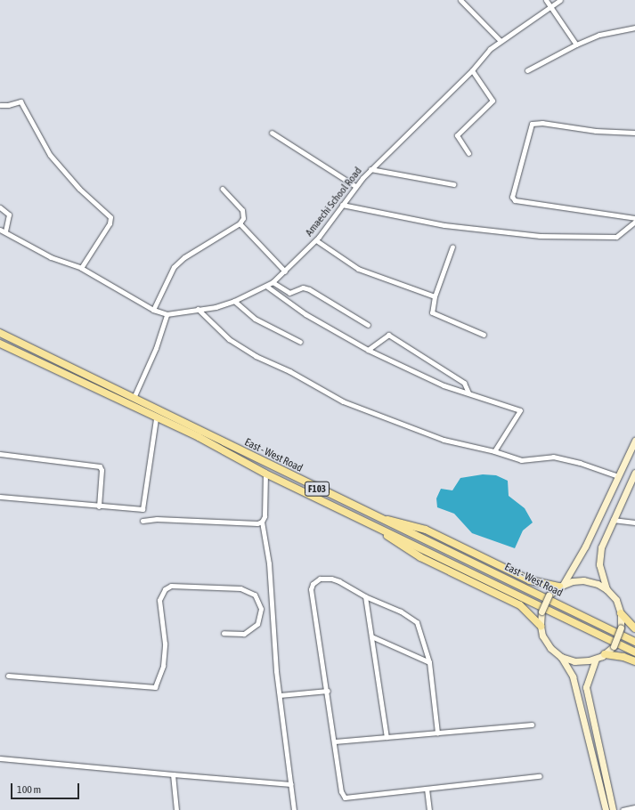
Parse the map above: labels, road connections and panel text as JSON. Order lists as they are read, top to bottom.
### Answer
{
  "streets": {
    "main road": ["East - West Road", "F103"],
    "street": ["Amaechi School Road"]
  },
  "scale_bar": "100 m"
}
